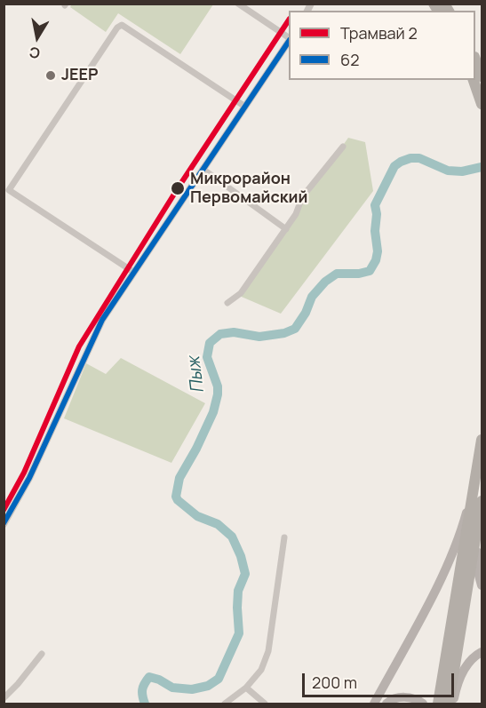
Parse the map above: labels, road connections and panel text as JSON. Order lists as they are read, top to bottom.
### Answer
{
  "water": ["Пыж"],
  "places": ["JEEP", "Микрорайон Первомайский"],
  "lines": ["tram line 2", "transit line 62"],
  "legend": ["Трамвай 2", "62"],
  "scale_bar": "200 m",
  "north": "bottom"
}
